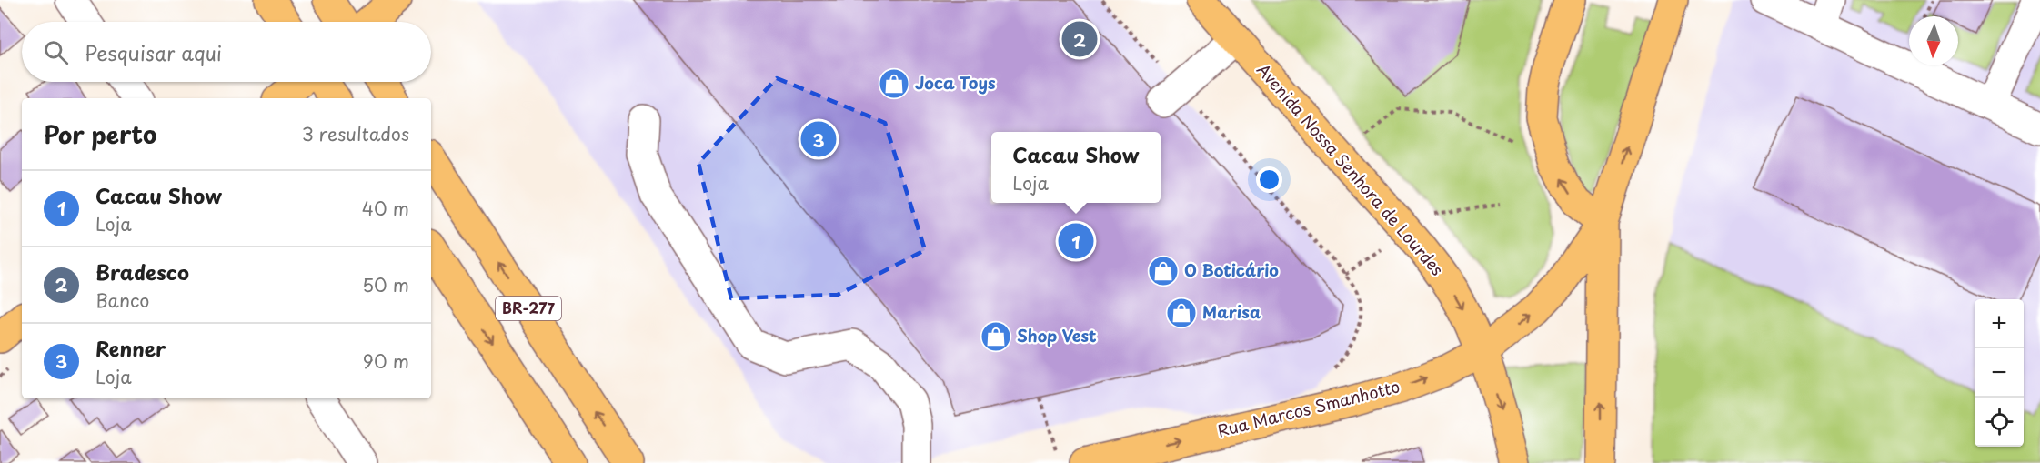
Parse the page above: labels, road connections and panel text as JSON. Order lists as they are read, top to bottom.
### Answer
{
  "streets": {
    "main road": ["Avenida Nossa Senhora de Lourdes", "BR-277", "Rua Marcos Smanhotto"]
  },
  "crossings": [
    ["Avenida Nossa Senhora de Lourdes", "Rua Marcos Smanhotto"]
  ],
  "one_way": ["Avenida Nossa Senhora de Lourdes", "Rua Marcos Smanhotto"],
  "places": {
    "shop": [
      "Joca Toys",
      "O Boticário",
      "Marisa",
      "Shop Vest"
    ]
  },
  "north": "bottom",
  "page": {
    "pins": ["2", "3", "1"],
    "search": "Pesquisar aqui",
    "heading": ["Por perto", "3 resultados"],
    "popup": ["Cacau Show", "Loja"],
    "list": [
      {
        "mark": "1",
        "name": "Cacau Show",
        "note": "Loja",
        "value": "40 m"
      },
      {
        "mark": "2",
        "name": "Bradesco",
        "note": "Banco",
        "value": "50 m"
      },
      {
        "mark": "3",
        "name": "Renner",
        "note": "Loja",
        "value": "90 m"
      }
    ],
    "map_buttons": ["+", "−"]
  }
}
